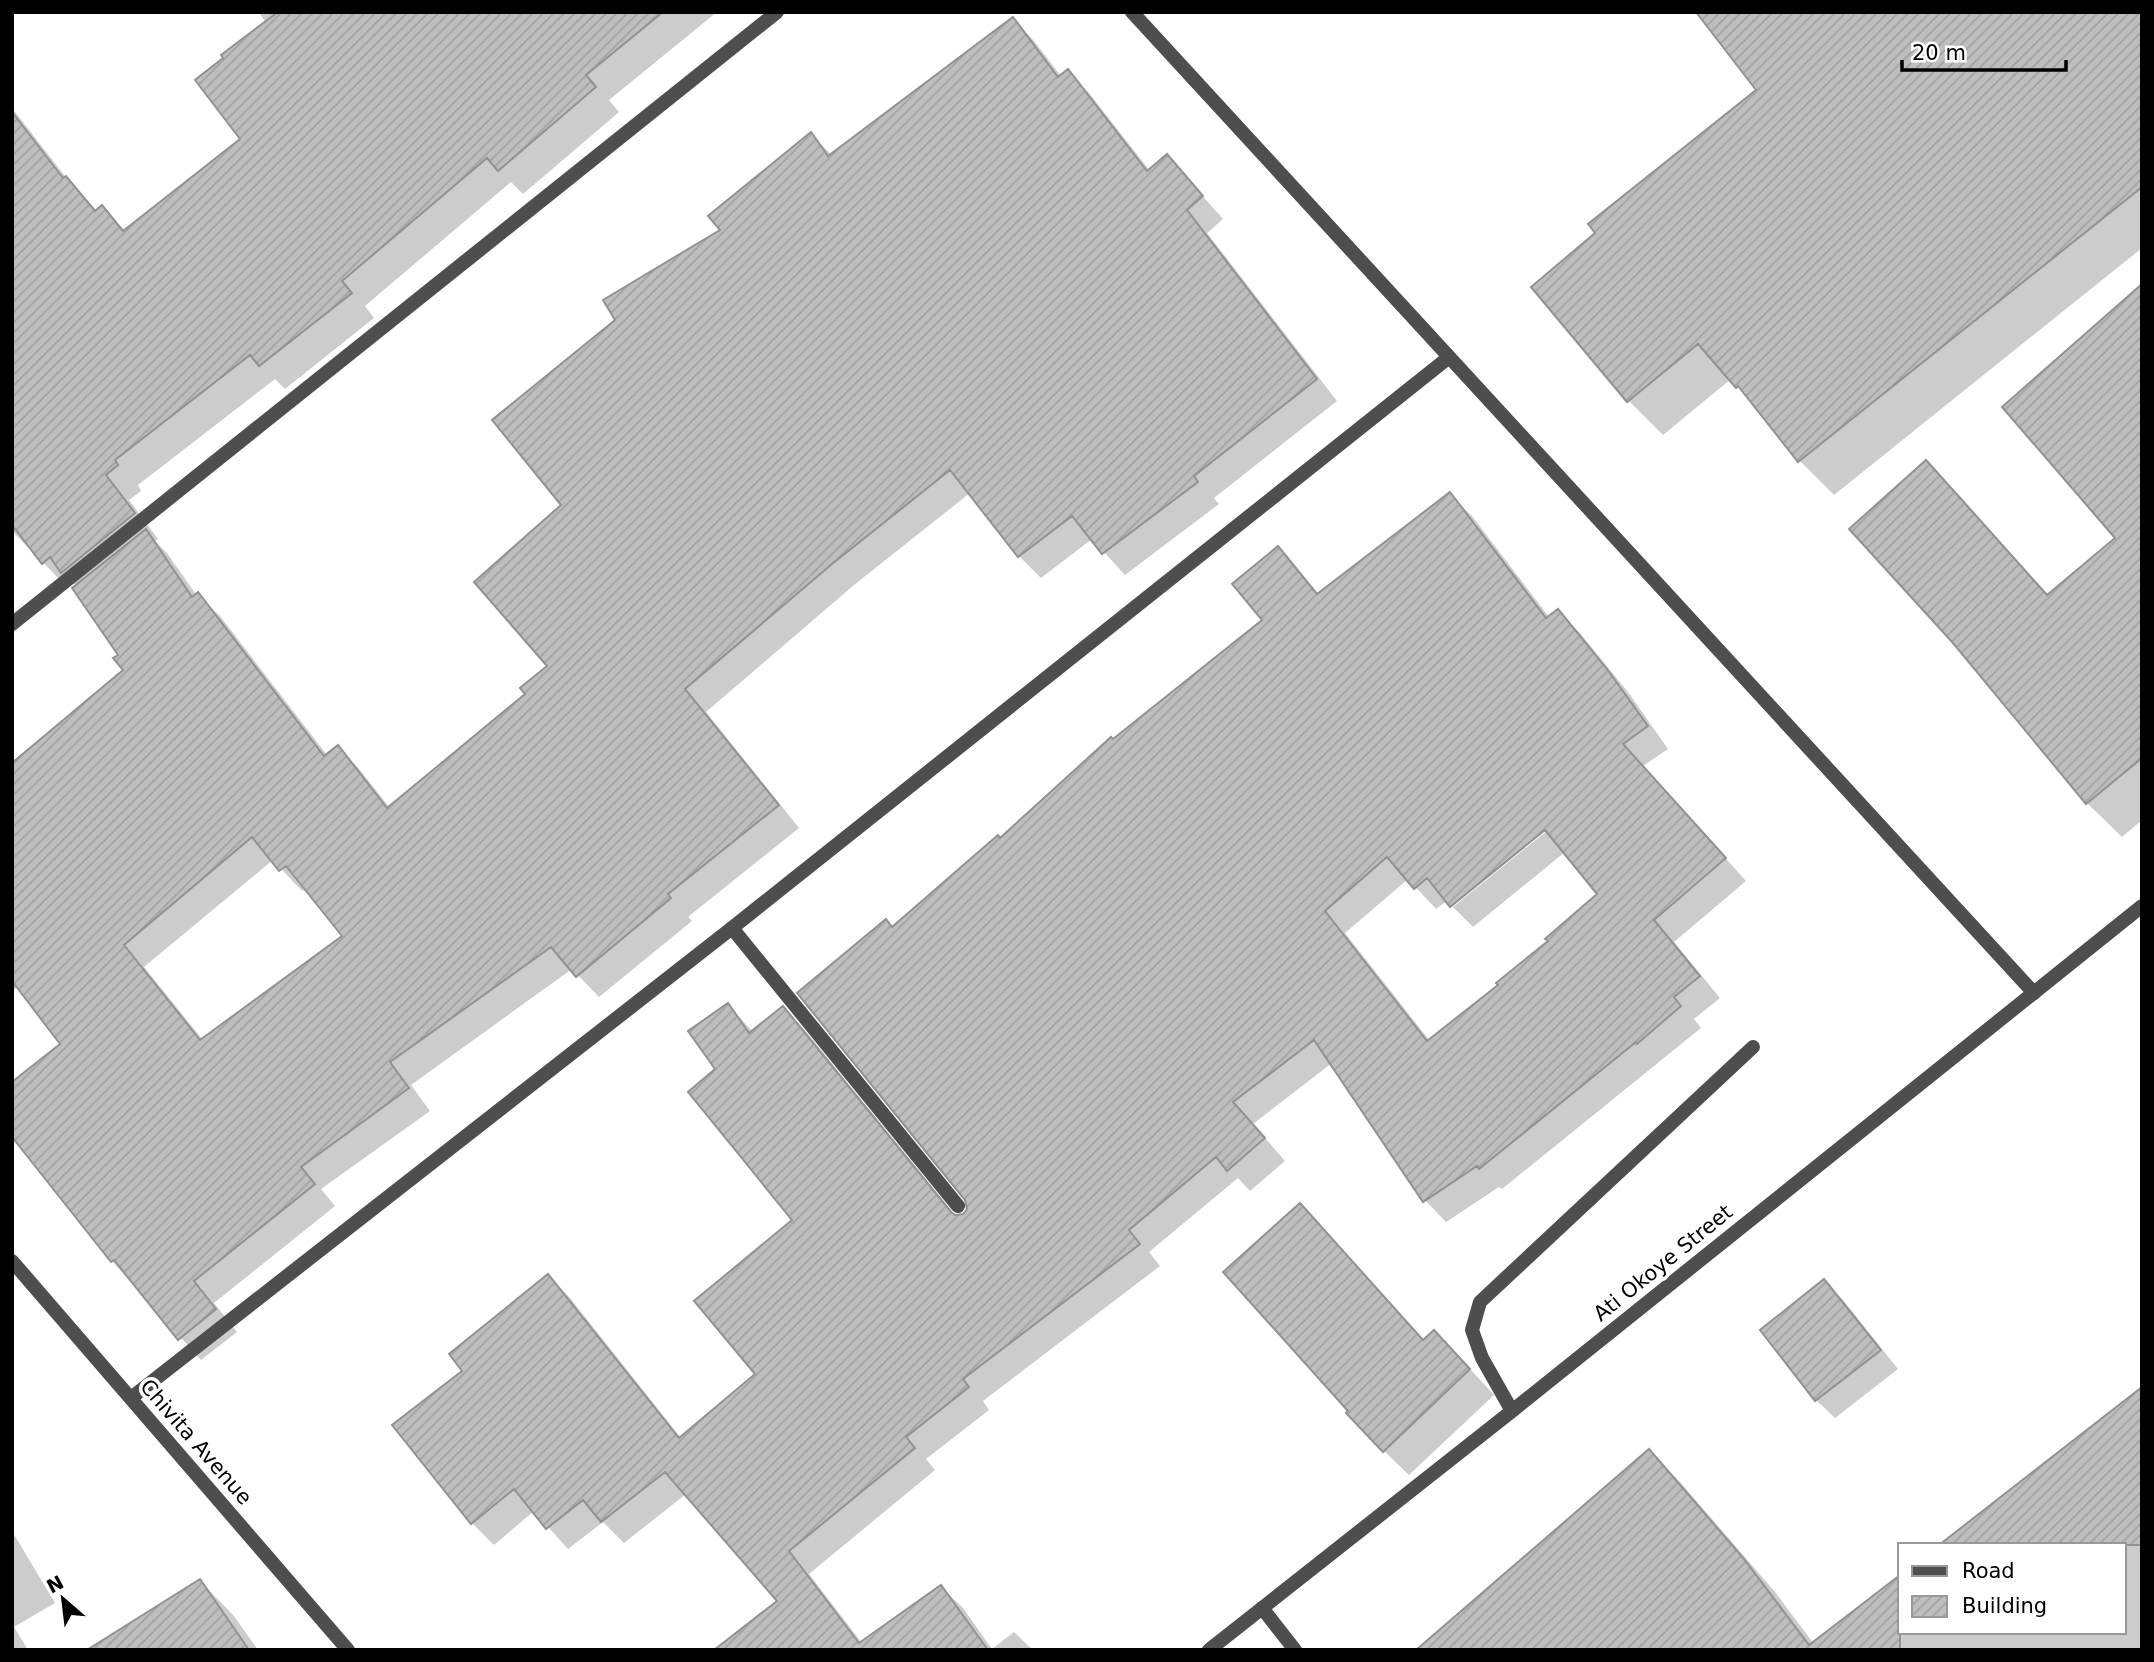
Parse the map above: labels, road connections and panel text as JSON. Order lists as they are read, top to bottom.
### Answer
{
  "streets": {
    "street": ["Ati Okoye Street", "Chivita Avenue"]
  },
  "legend": ["Road", "Building"],
  "scale_bar": "20 m",
  "north": "top left"
}
